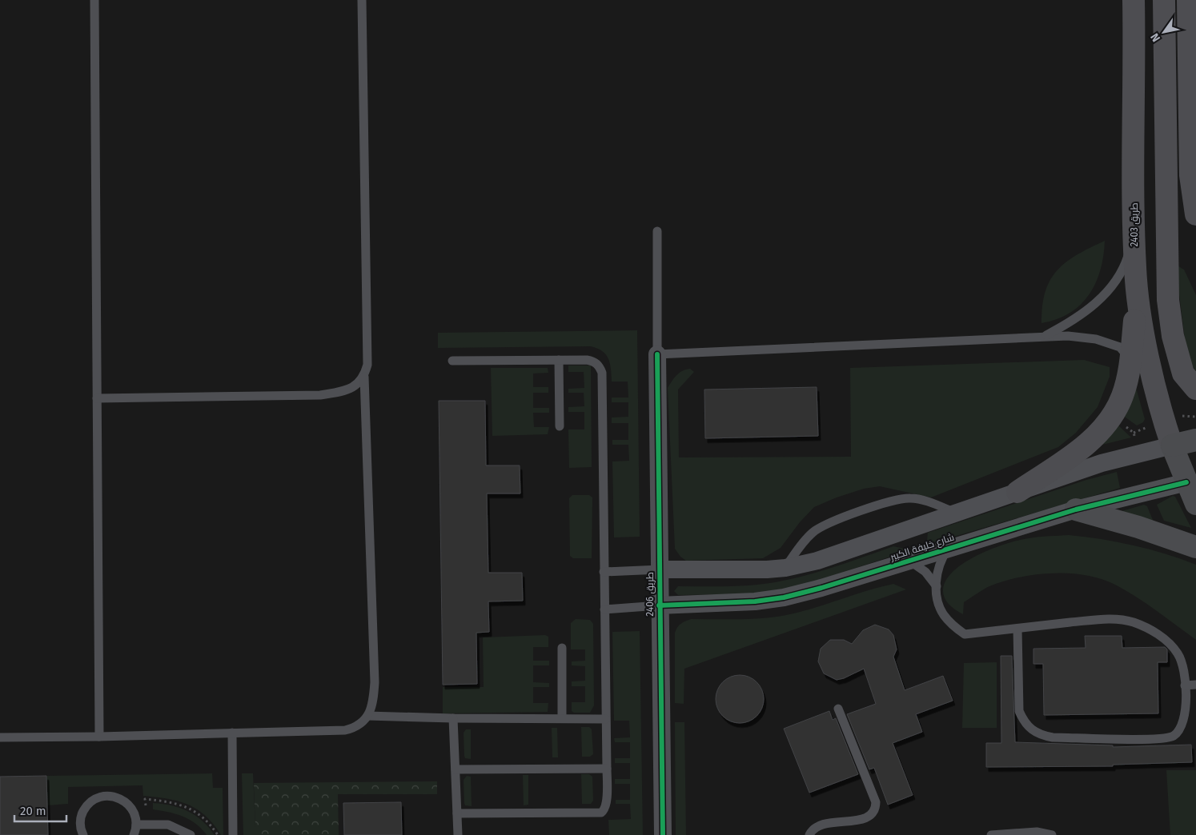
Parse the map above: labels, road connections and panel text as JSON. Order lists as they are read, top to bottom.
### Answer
{
  "streets": {
    "main road": ["طريق 2403", "شارع خليفة الكبير"],
    "street": ["طريق 2406"]
  },
  "crossings": [
    ["طريق 2403", "شارع خليفة الكبير"],
    ["شارع خليفة الكبير", "طريق 2406"]
  ],
  "scale_bar": "20 m",
  "north": "bottom left"
}
